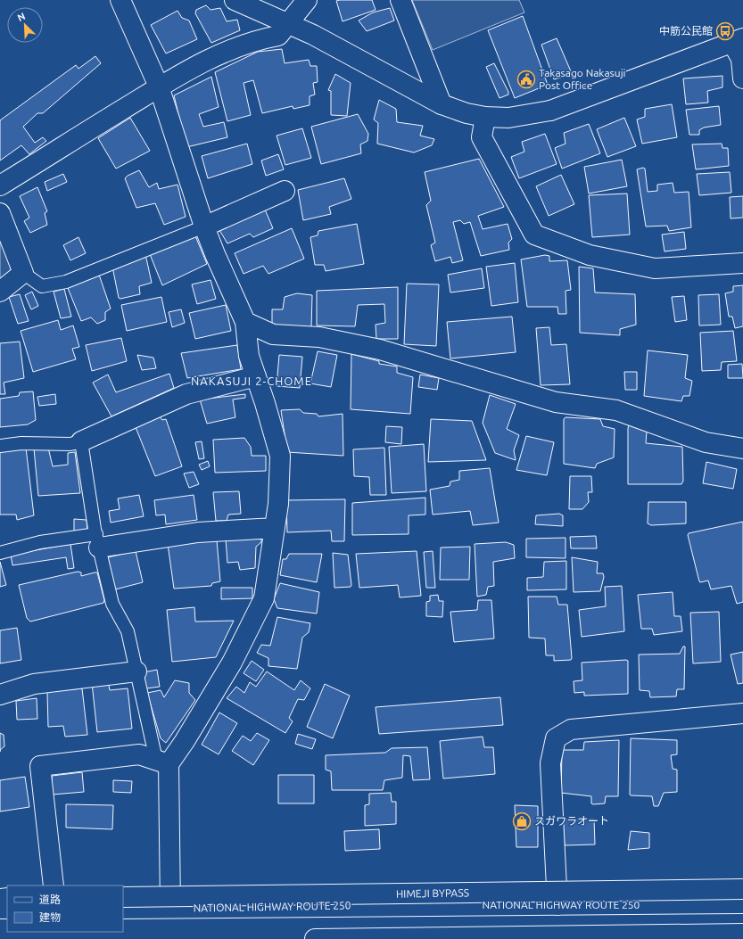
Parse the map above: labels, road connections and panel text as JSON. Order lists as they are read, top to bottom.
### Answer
{
  "streets": {
    "main road": ["HIMEJI BYPASS", "NATIONAL HIGHWAY ROUTE 250"]
  },
  "districts": ["NAKASUJI 2-CHOME"],
  "places": {
    "bus stop": ["中筋公民館"],
    "public building": ["Takasago Nakasuji Post Office"],
    "shop": ["スガワラオート"]
  },
  "legend": ["道路", "建物"],
  "north": "top left"
}
